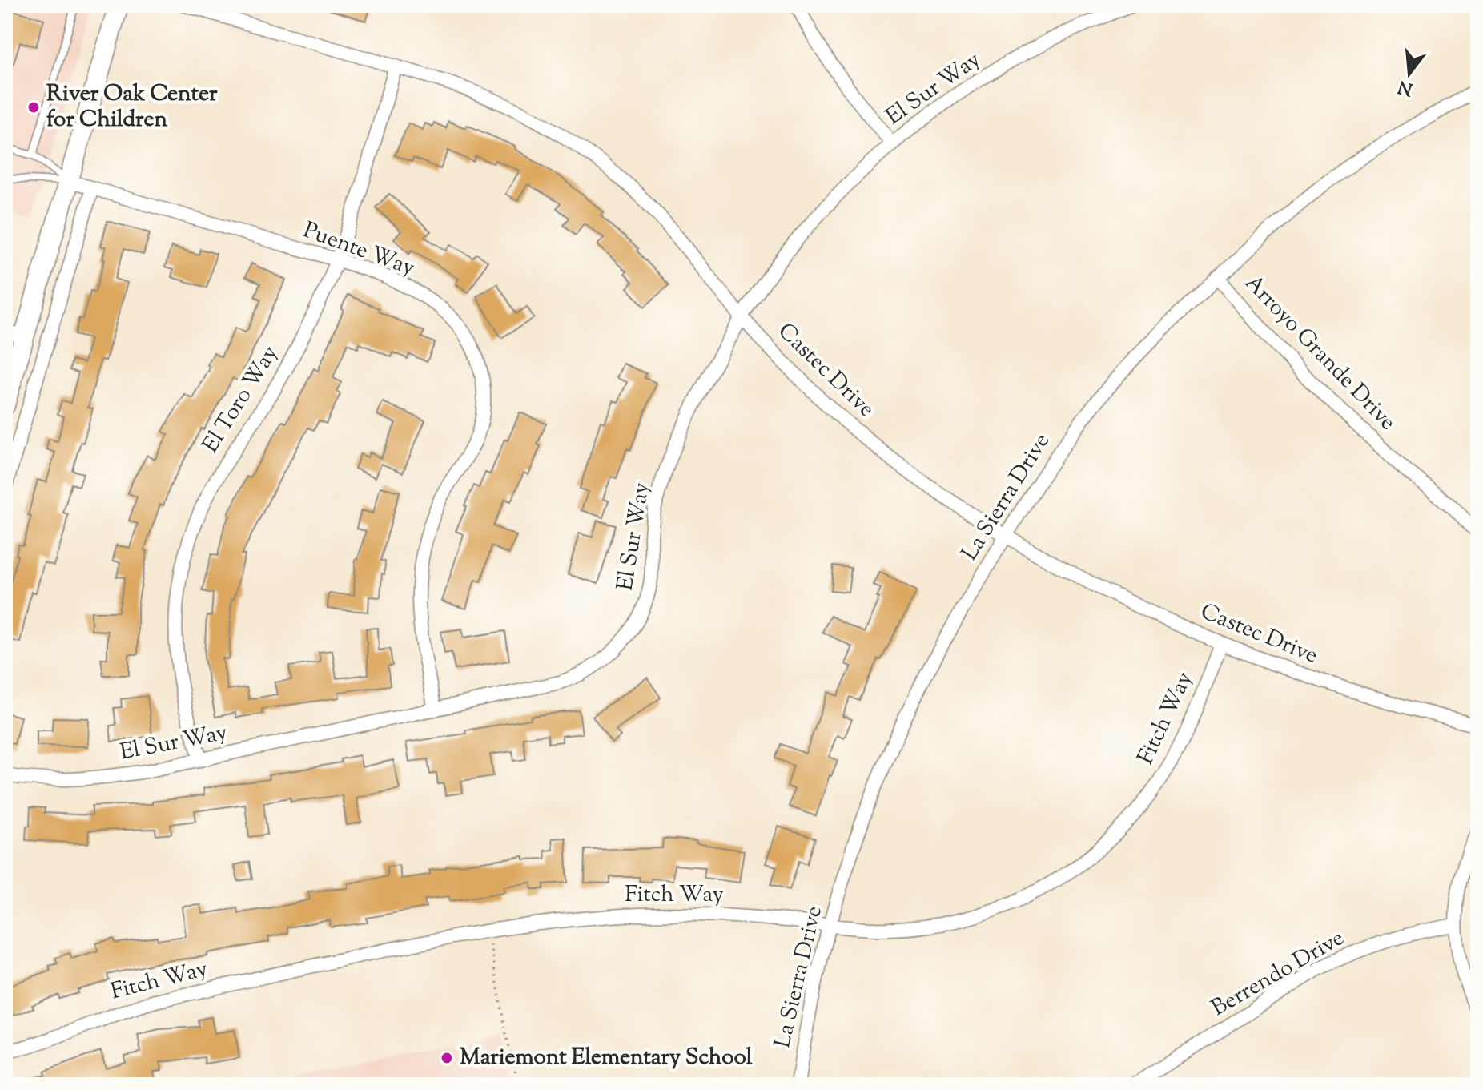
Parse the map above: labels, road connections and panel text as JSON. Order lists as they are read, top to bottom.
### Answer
{
  "streets": {
    "street": [
      "El Sur Way",
      "Puente Way",
      "Arroyo Grande Drive",
      "Castec Drive",
      "El Toro Way",
      "La Sierra Drive",
      "Fitch Way",
      "Berrendo Drive"
    ]
  },
  "crossings": [
    ["El Sur Way", "Puente Way"],
    ["El Sur Way", "Castec Drive"],
    ["El Sur Way", "El Toro Way"],
    ["Puente Way", "El Toro Way"],
    ["Arroyo Grande Drive", "La Sierra Drive"],
    ["Castec Drive", "El Toro Way"],
    ["Castec Drive", "La Sierra Drive"],
    ["Castec Drive", "Fitch Way"],
    ["La Sierra Drive", "Fitch Way"]
  ],
  "places": ["River Oak Center for Children", "Mariemont Elementary School"],
  "north": "bottom"
}
